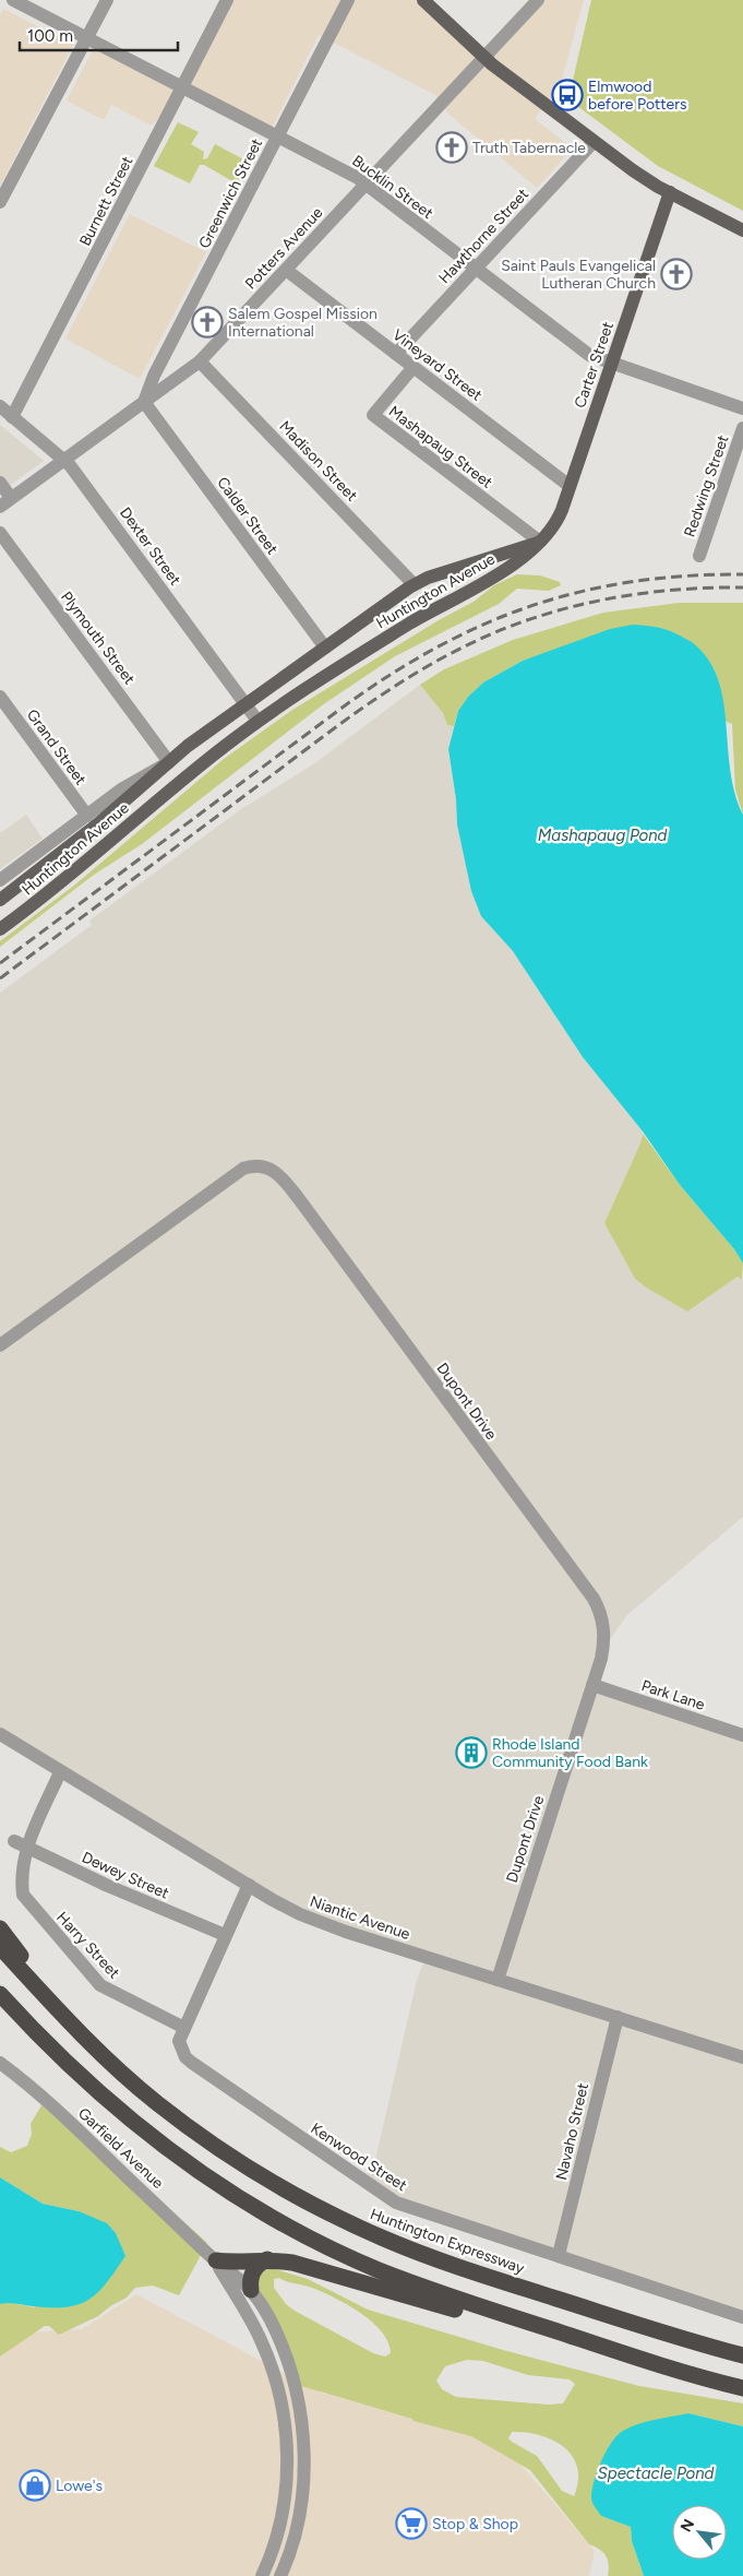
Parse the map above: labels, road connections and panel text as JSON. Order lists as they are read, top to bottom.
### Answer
{
  "streets": {
    "highway": ["Huntington Expressway"],
    "main road": ["Carter Street", "Huntington Avenue"],
    "street": [
      "Bucklin Street",
      "Greenwich Street",
      "Burnett Street",
      "Hawthorne Street",
      "Potters Avenue",
      "Vineyard Street",
      "Mashapaug Street",
      "Madison Street",
      "Redwing Street",
      "Calder Street",
      "Dexter Street",
      "Plymouth Street",
      "Grand Street",
      "Dupont Drive",
      "Park Lane",
      "Dewey Street",
      "Niantic Avenue",
      "Harry Street",
      "Navaho Street",
      "Garfield Avenue",
      "Kenwood Street"
    ]
  },
  "crossings": [
    ["Bucklin Street", "Greenwich Street"],
    ["Bucklin Street", "Burnett Street"],
    ["Bucklin Street", "Hawthorne Street"],
    ["Bucklin Street", "Potters Avenue"],
    ["Bucklin Street", "Carter Street"],
    ["Greenwich Street", "Potters Avenue"],
    ["Greenwich Street", "Calder Street"],
    ["Burnett Street", "Dexter Street"],
    ["Hawthorne Street", "Vineyard Street"],
    ["Potters Avenue", "Vineyard Street"],
    ["Potters Avenue", "Madison Street"],
    ["Potters Avenue", "Calder Street"],
    ["Potters Avenue", "Dexter Street"],
    ["Vineyard Street", "Carter Street"],
    ["Vineyard Street", "Mashapaug Street"],
    ["Carter Street", "Mashapaug Street"],
    ["Carter Street", "Huntington Avenue"],
    ["Mashapaug Street", "Huntington Avenue"],
    ["Madison Street", "Huntington Avenue"],
    ["Calder Street", "Huntington Avenue"],
    ["Dexter Street", "Huntington Avenue"],
    ["Huntington Avenue", "Plymouth Street"],
    ["Huntington Avenue", "Grand Street"],
    ["Dupont Drive", "Park Lane"],
    ["Dupont Drive", "Niantic Avenue"],
    ["Dewey Street", "Harry Street"],
    ["Dewey Street", "Kenwood Street"],
    ["Niantic Avenue", "Navaho Street"],
    ["Niantic Avenue", "Kenwood Street"],
    ["Harry Street", "Kenwood Street"],
    ["Navaho Street", "Kenwood Street"]
  ],
  "water": ["Mashapaug Pond", "Spectacle Pond"],
  "places": {
    "bus stop": ["Elmwood before Potters"],
    "church": ["Truth Tabernacle", "Saint Pauls Evangelical Lutheran Church", "Salem Gospel Mission International"],
    "building": ["Rhode Island Community Food Bank"],
    "shop": ["Lowe's"],
    "supermarket": ["Stop & Shop"]
  },
  "scale_bar": "100 m",
  "north": "top left"
}
